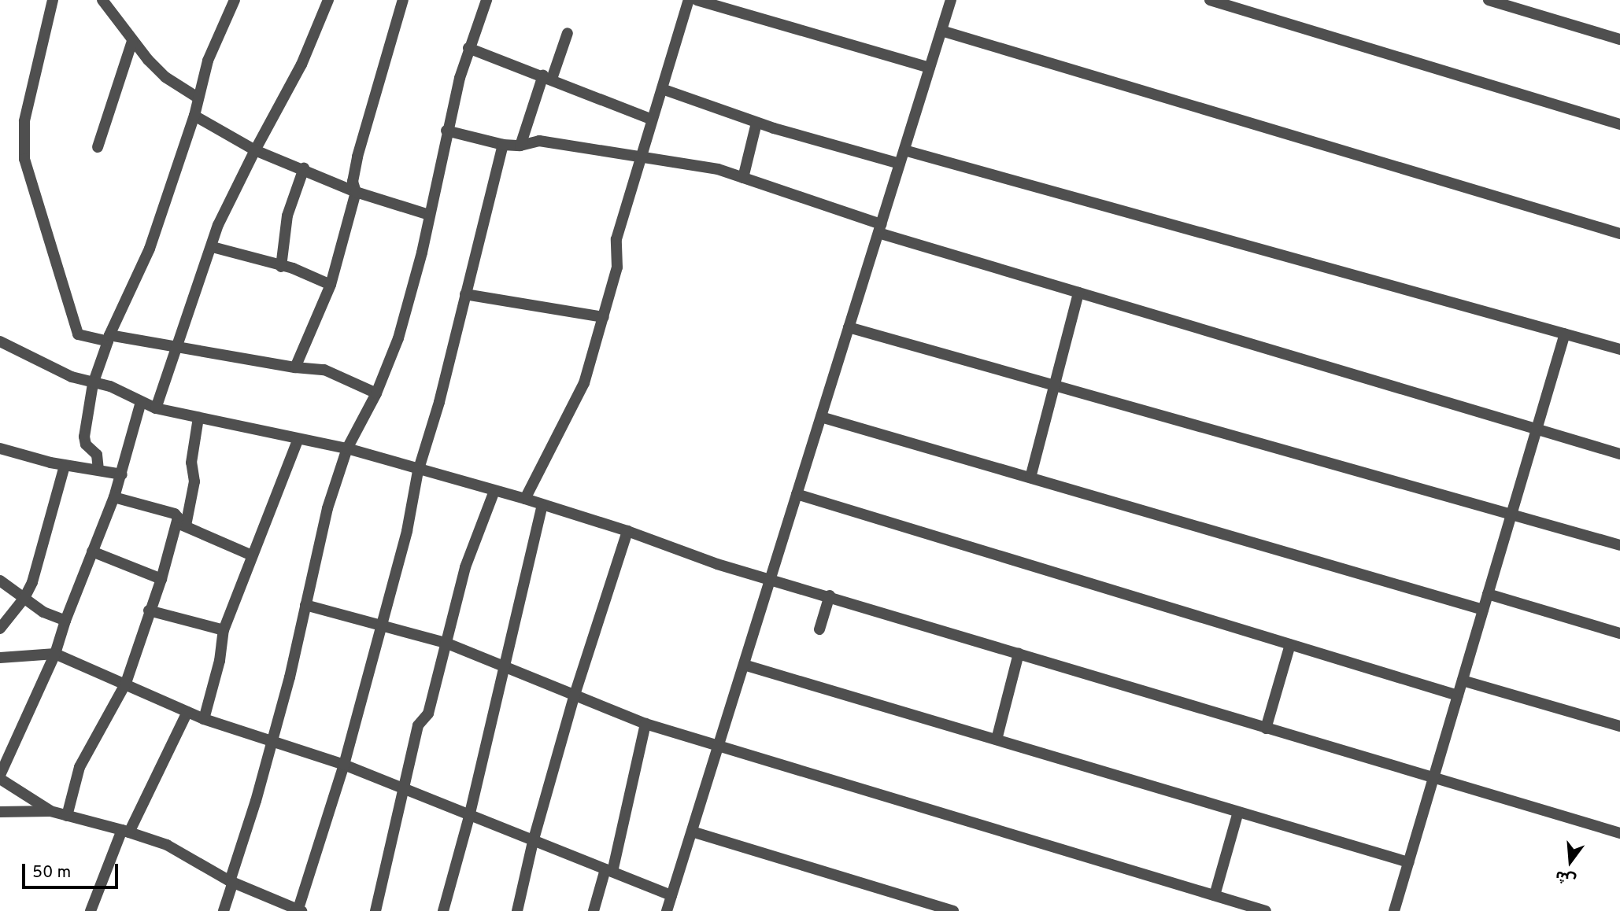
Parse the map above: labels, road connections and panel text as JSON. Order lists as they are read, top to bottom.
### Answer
{
  "scale_bar": "50 m",
  "north": "bottom"
}
